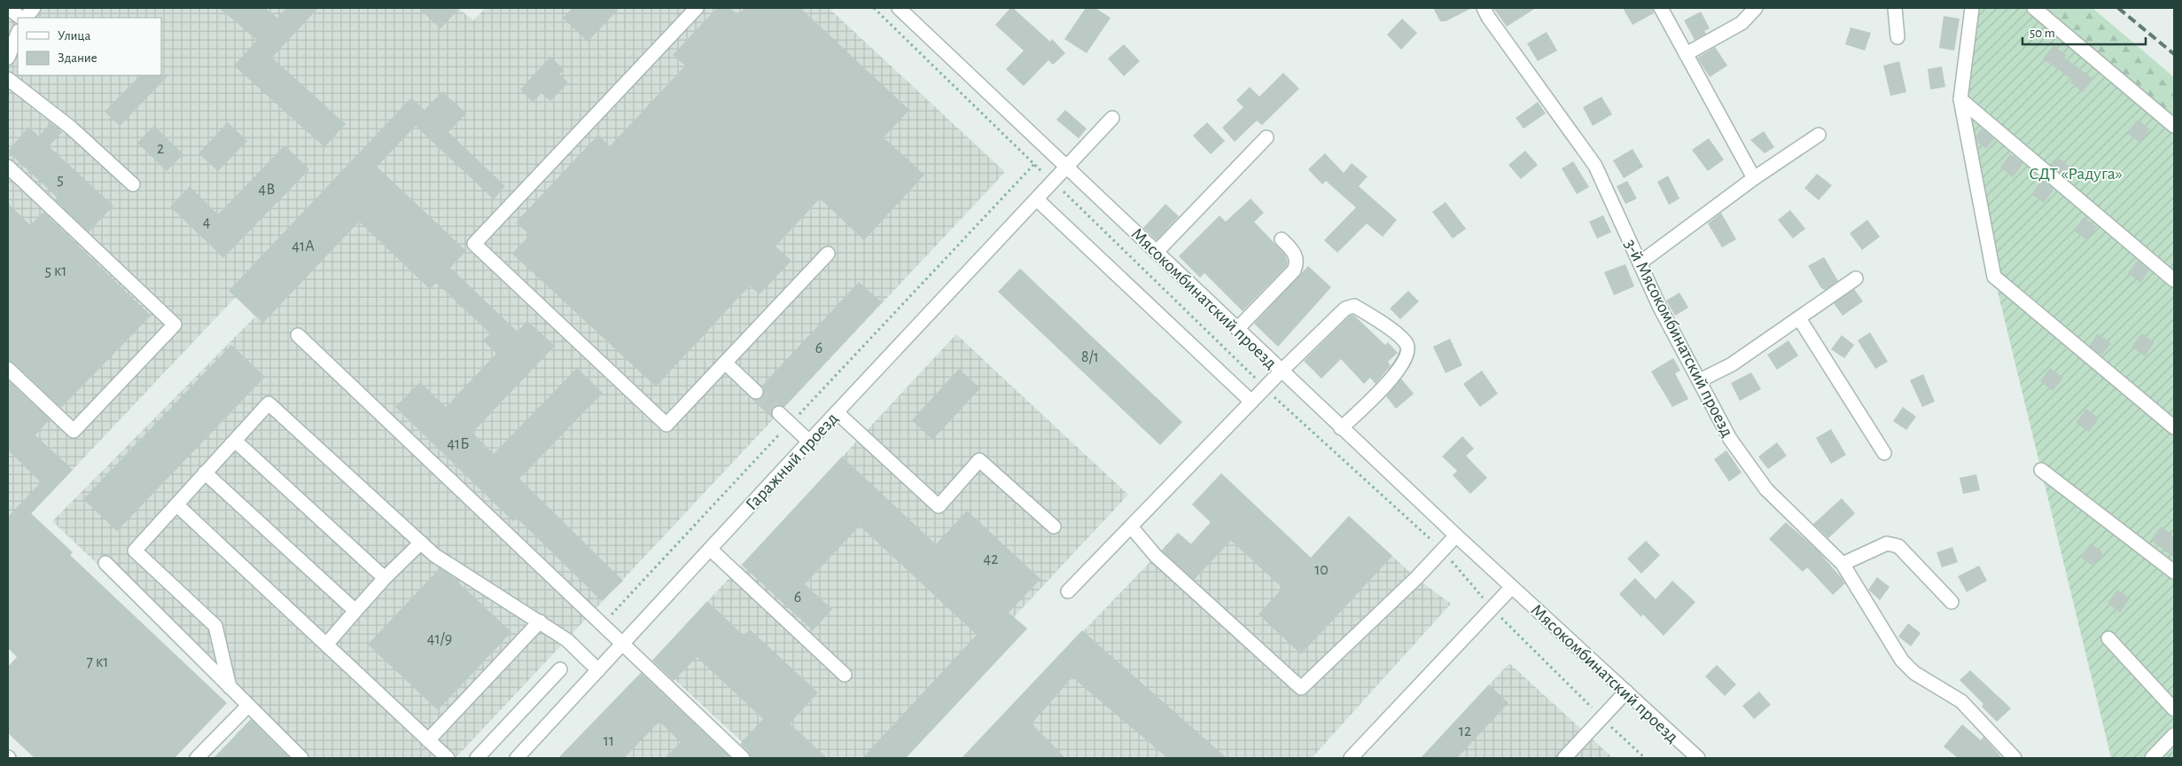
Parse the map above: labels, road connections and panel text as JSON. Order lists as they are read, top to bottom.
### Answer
{
  "streets": {
    "street": ["Мясокомбинатский проезд", "3-й Мясокомбинатский проезд", "Гаражный проезд"]
  },
  "crossings": [
    ["Мясокомбинатский проезд", "Гаражный проезд"]
  ],
  "parks": ["СДТ «Радуга»"],
  "house_numbers": [
    "2",
    "5",
    "4В",
    "4",
    "41А",
    "5 к1",
    "6",
    "8/1",
    "41Б",
    "42",
    "10",
    "6",
    "41/9",
    "7 к1",
    "12",
    "11"
  ],
  "legend": ["Улица", "Здание"],
  "scale_bar": "50 m"
}
